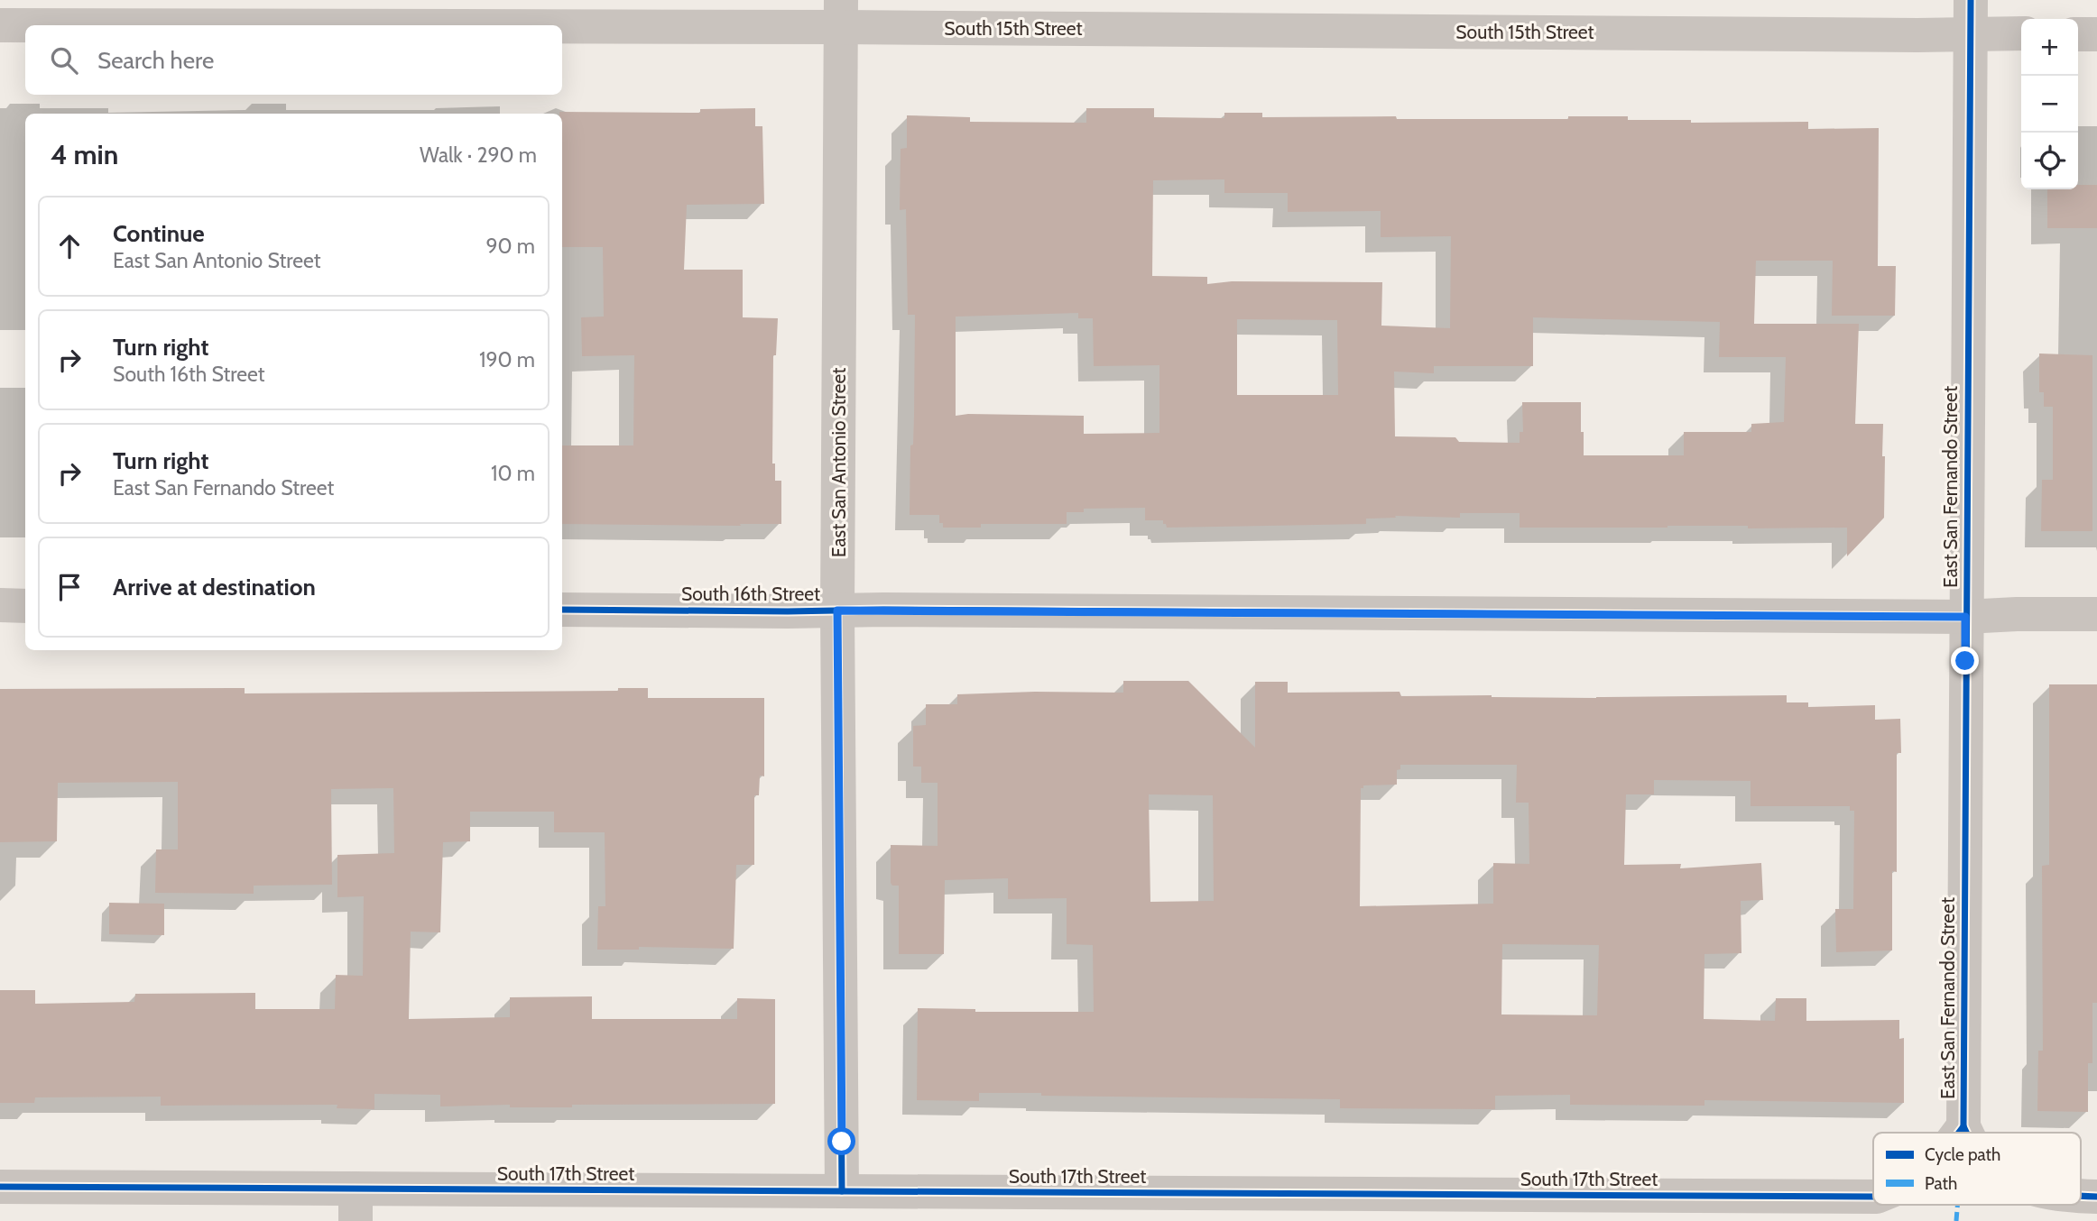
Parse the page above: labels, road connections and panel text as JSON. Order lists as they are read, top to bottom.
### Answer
{
  "streets": {
    "street": [
      "South 15th Street",
      "East San Antonio Street",
      "East San Fernando Street",
      "South 16th Street",
      "South 17th Street"
    ]
  },
  "crossings": [
    ["South 15th Street", "East San Antonio Street"],
    ["South 15th Street", "East San Fernando Street"],
    ["East San Antonio Street", "South 16th Street"],
    ["East San Antonio Street", "South 17th Street"],
    ["East San Fernando Street", "South 16th Street"],
    ["East San Fernando Street", "South 17th Street"]
  ],
  "legend": ["Cycle path", "Path"],
  "page": {
    "map_buttons": ["+", "−"],
    "search": "Search here",
    "heading": ["4 min", "Walk · 290 m"],
    "list": [
      ["Continue", "East San Antonio Street", "90 m"],
      ["Turn right", "South 16th Street", "190 m"],
      ["Turn right", "East San Fernando Street", "10 m"],
      "Arrive at destination"
    ]
  }
}
